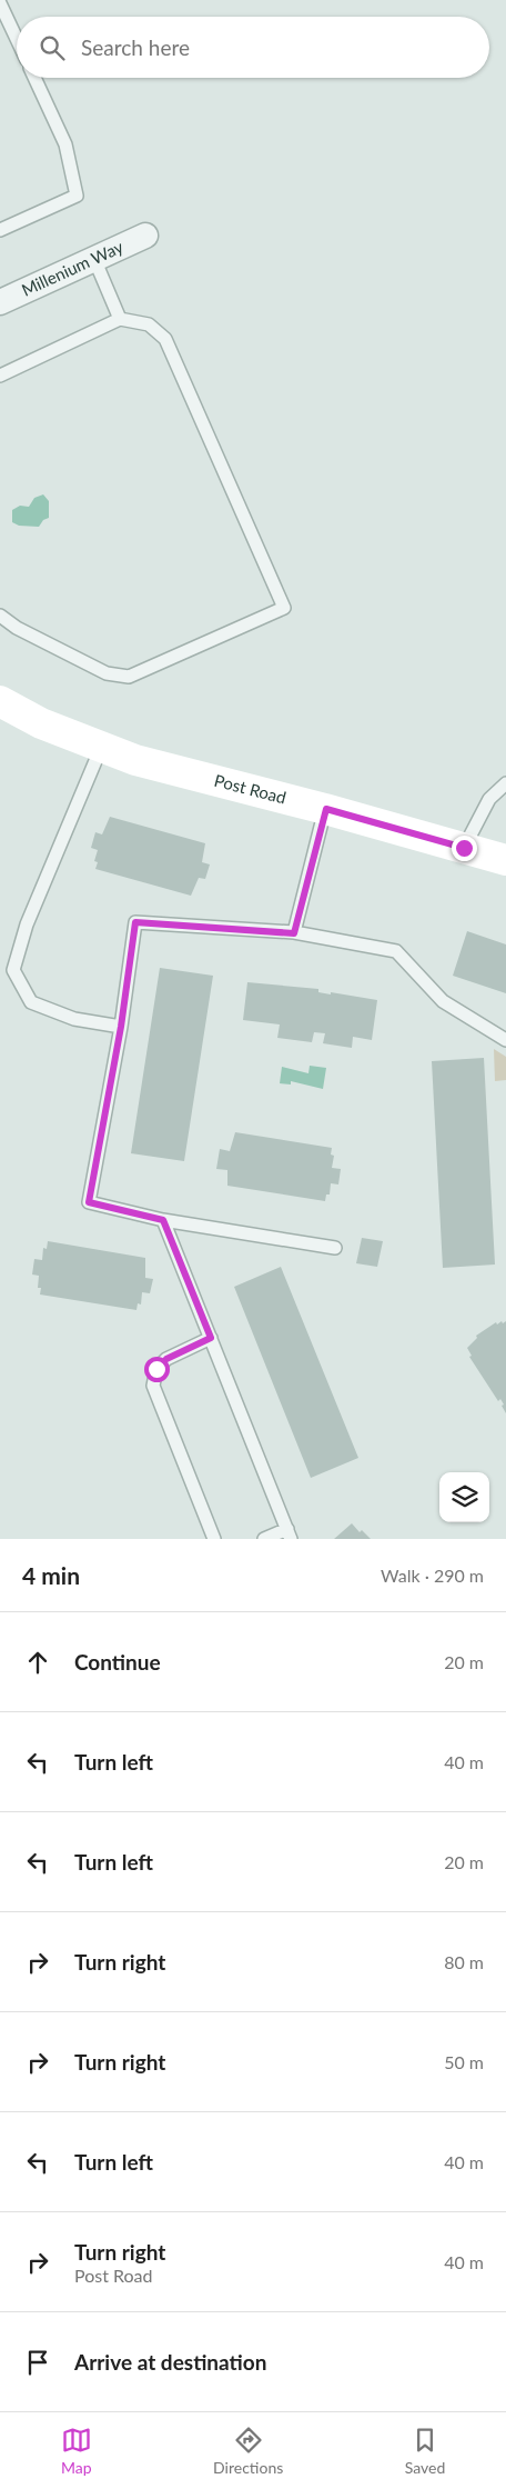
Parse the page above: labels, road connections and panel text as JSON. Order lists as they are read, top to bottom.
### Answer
{
  "streets": {
    "street": ["Millenium Way", "Post Road"]
  },
  "page": {
    "search": "Search here",
    "heading": ["4 min", "Walk · 290 m"],
    "list": [
      ["Continue", "20 m"],
      ["Turn left", "40 m"],
      ["Turn left", "20 m"],
      ["Turn right", "80 m"],
      ["Turn right", "50 m"],
      ["Turn left", "40 m"],
      ["Turn right", "Post Road", "40 m"],
      "Arrive at destination"
    ],
    "nav": ["Map", "Directions", "Saved"]
  }
}
